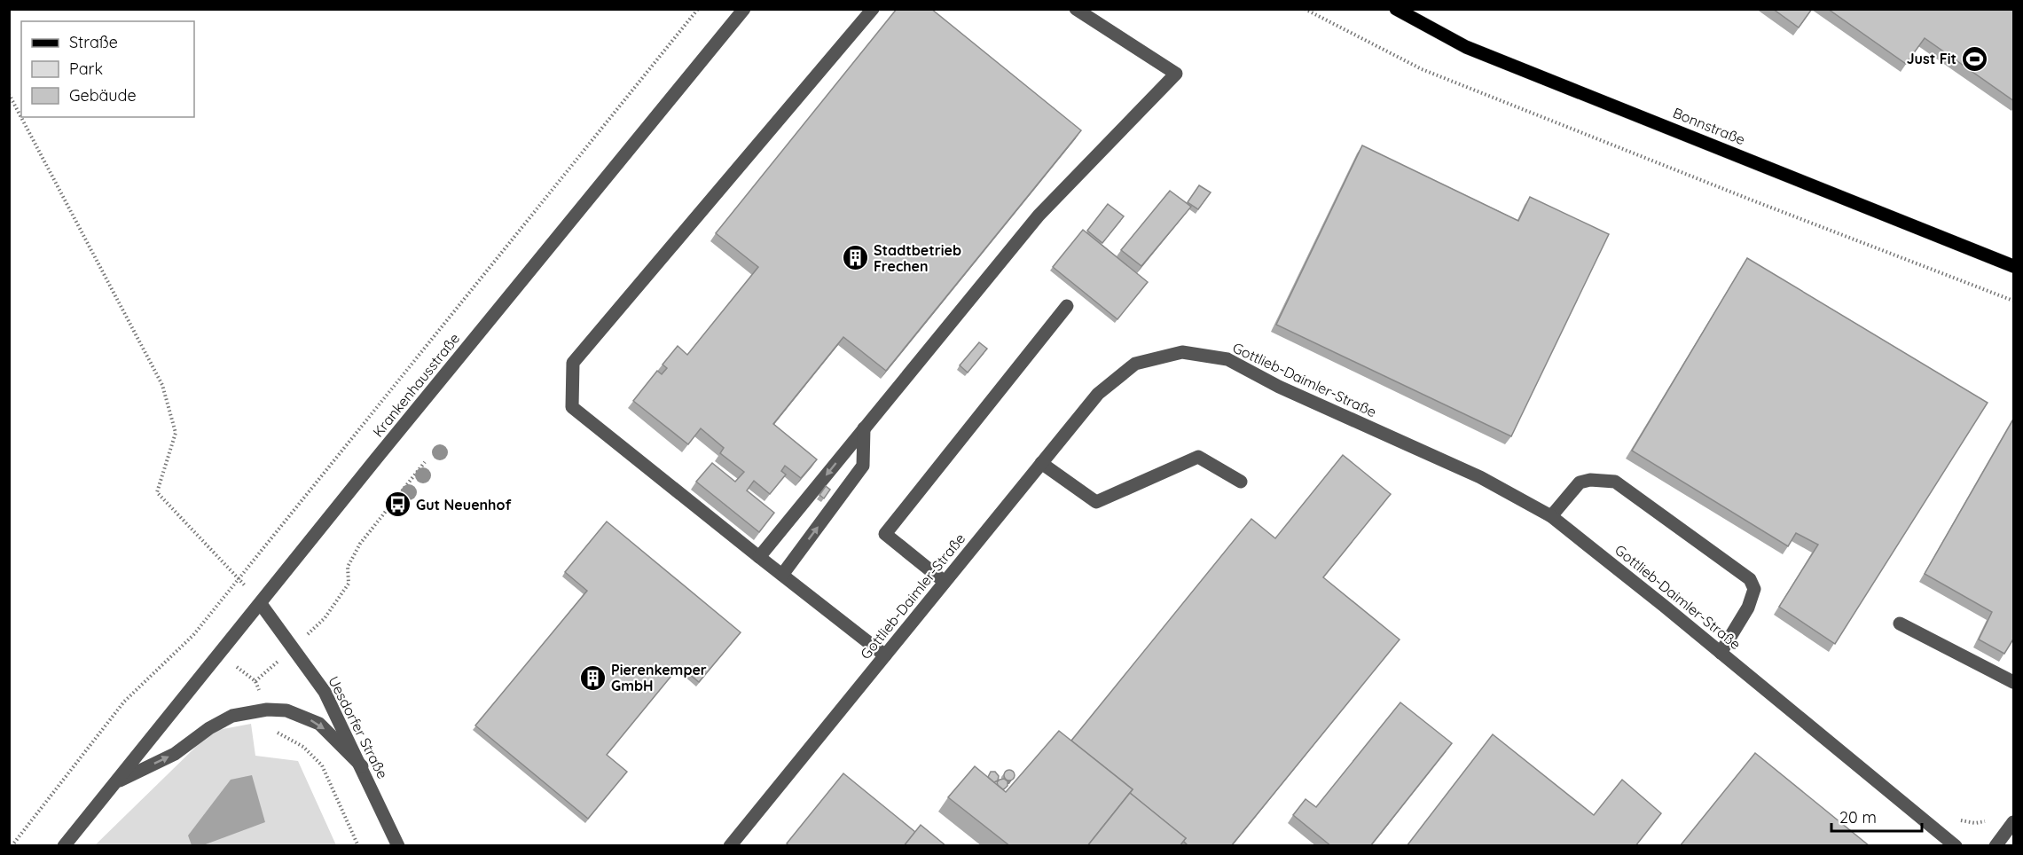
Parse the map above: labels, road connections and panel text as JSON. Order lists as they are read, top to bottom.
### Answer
{
  "streets": {
    "main road": ["Bonnstraße"],
    "street": ["Gottlieb-Daimler-Straße", "Krankenhausstraße", "Uesdorfer Straße"]
  },
  "crossings": [
    ["Krankenhausstraße", "Uesdorfer Straße"]
  ],
  "places": {
    "sports": ["Just Fit"],
    "building": ["Stadtbetrieb Frechen", "Pierenkemper GmbH"],
    "bus stop": ["Gut Neuenhof"]
  },
  "legend": ["Straße", "Park", "Gebäude"],
  "scale_bar": "20 m"
}
